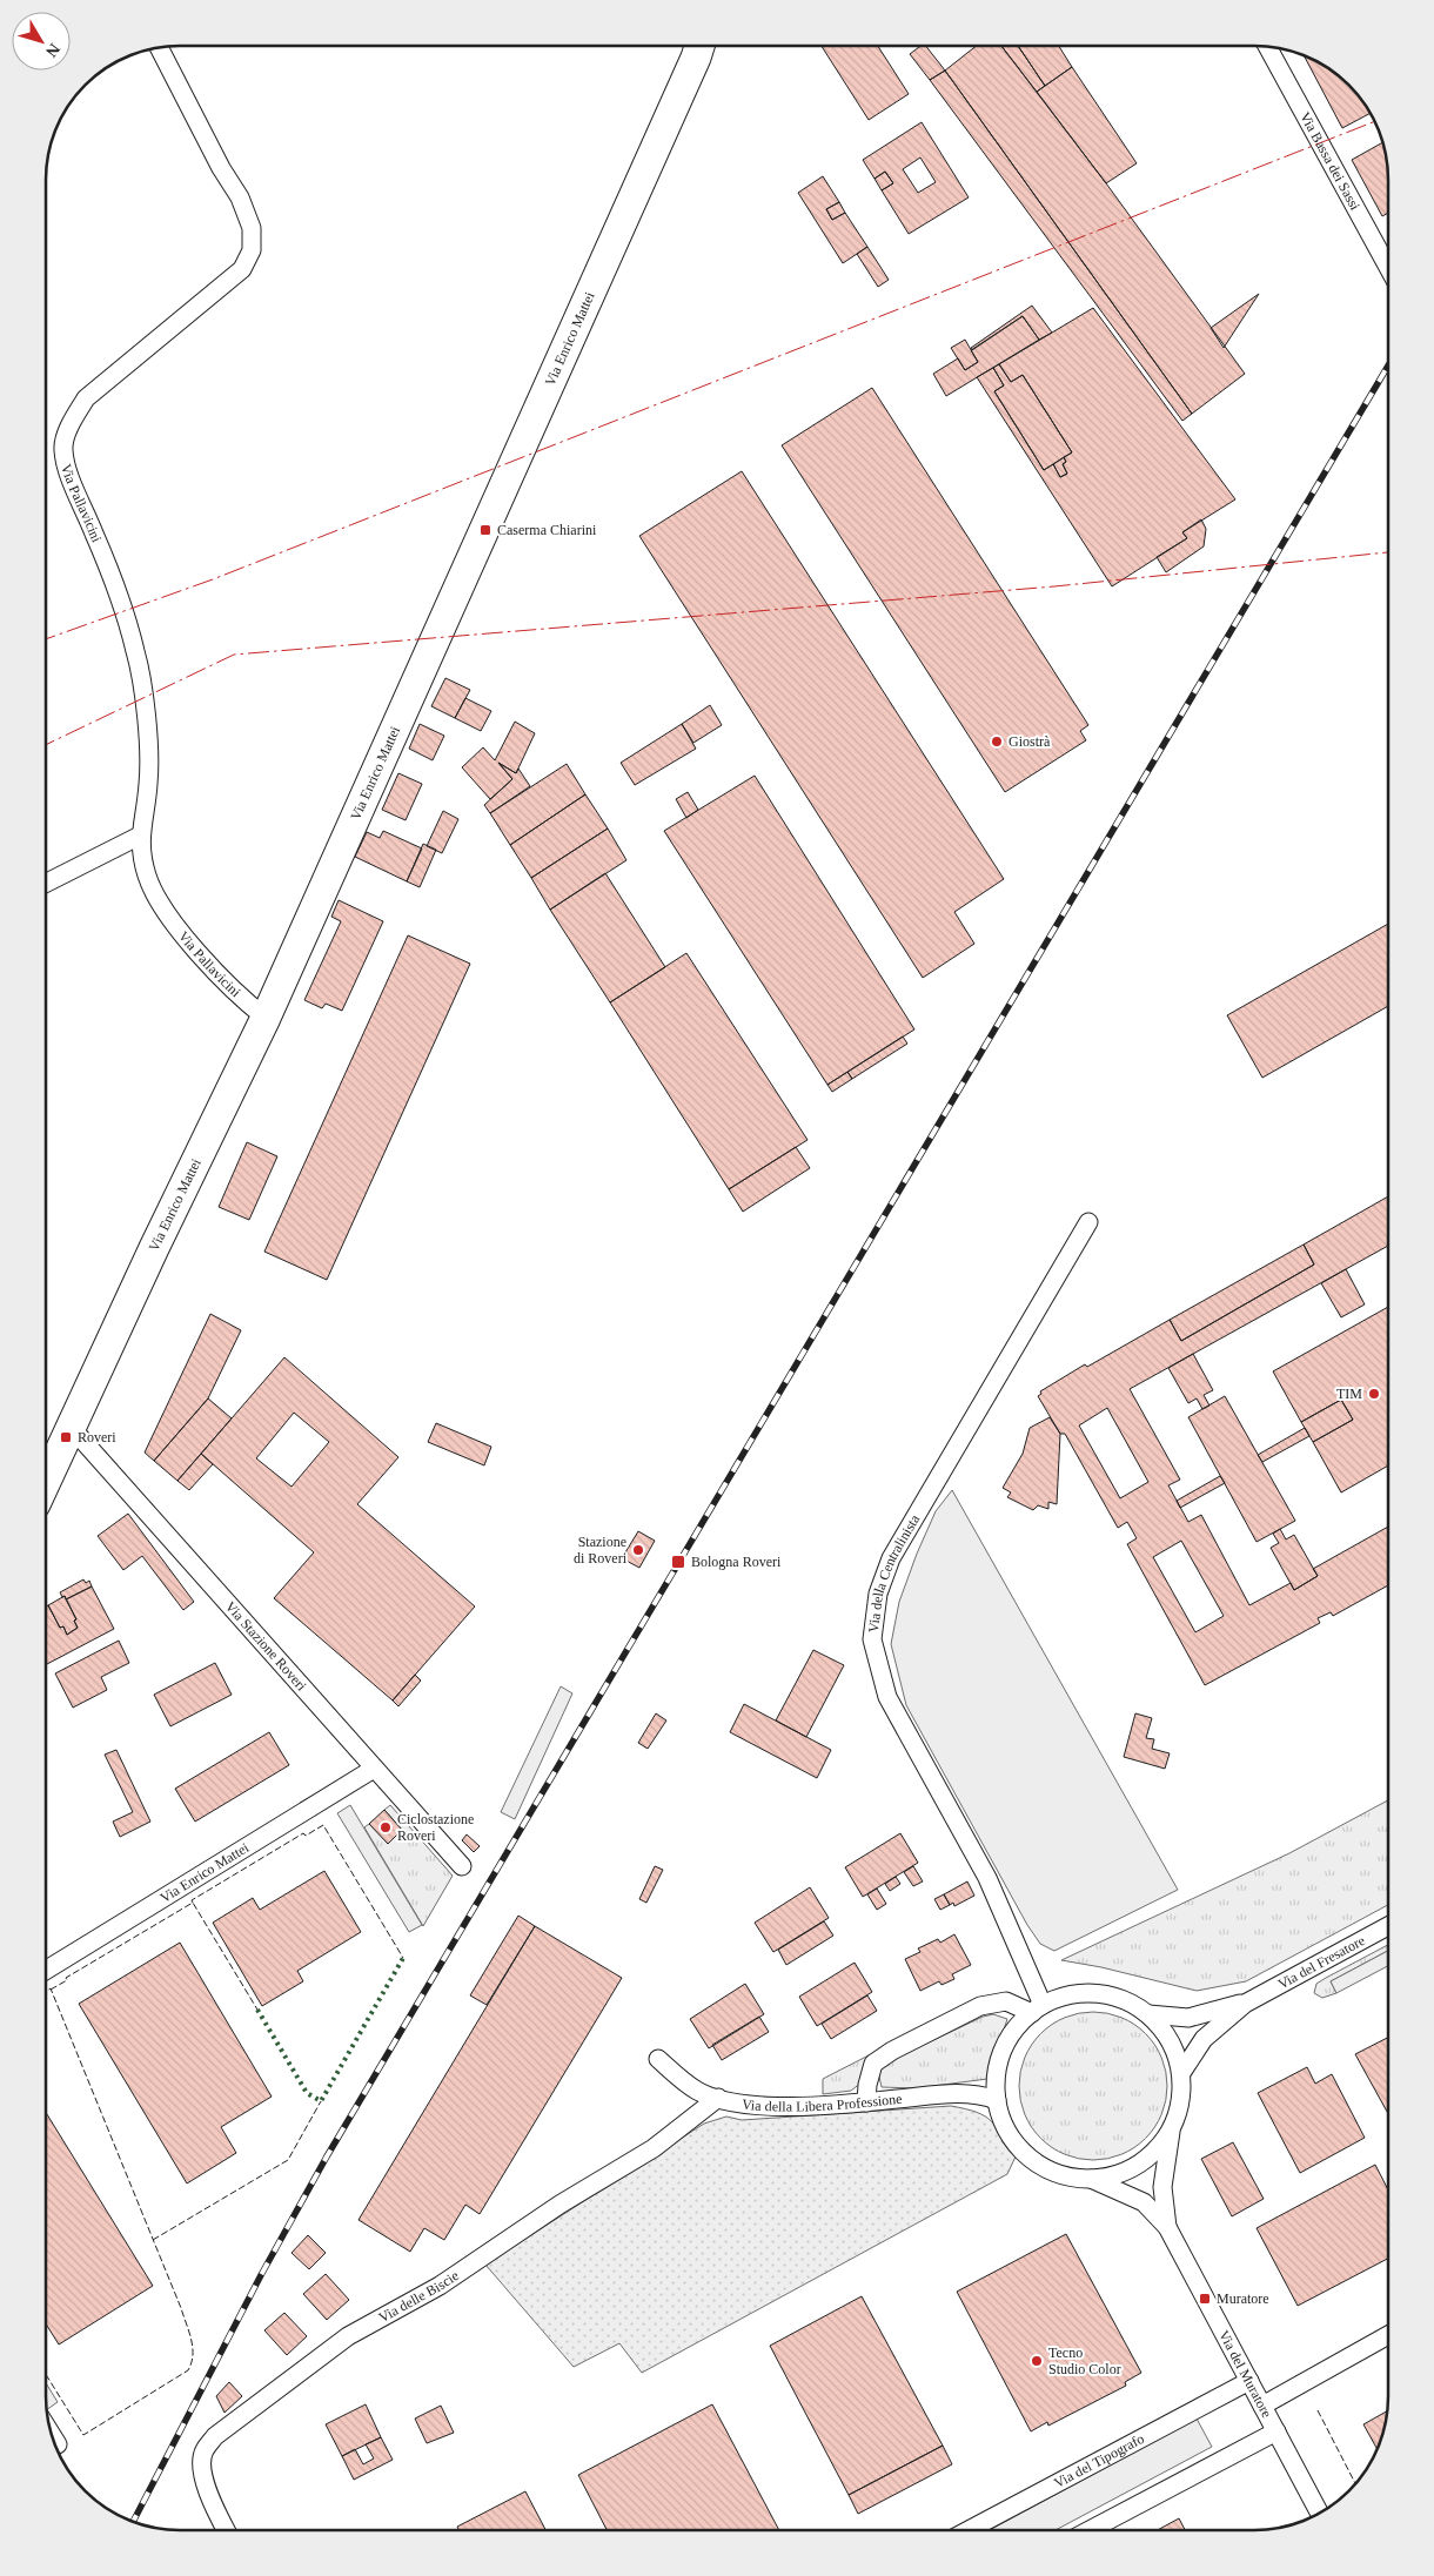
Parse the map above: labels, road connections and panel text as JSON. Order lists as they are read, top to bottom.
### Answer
{
  "streets": {
    "main road": ["Via Enrico Mattei"],
    "street": [
      "Via Bassa dei Sassi",
      "Via Pallavicini",
      "Via della Centralinista",
      "Via Stazione Roveri",
      "Via del Fresatore",
      "Via della Libera Professione",
      "Via delle Biscie",
      "Via del Muratore",
      "Via del Tipografo"
    ]
  },
  "crossings": [
    ["Via Enrico Mattei", "Via Pallavicini"],
    ["Via Enrico Mattei", "Via Stazione Roveri"],
    ["Via della Centralinista", "Via del Fresatore"],
    ["Via della Centralinista", "Via della Libera Professione"],
    ["Via della Centralinista", "Via del Muratore"],
    ["Via del Fresatore", "Via della Libera Professione"],
    ["Via del Fresatore", "Via del Muratore"],
    ["Via della Libera Professione", "Via delle Biscie"],
    ["Via della Libera Professione", "Via del Muratore"],
    ["Via del Muratore", "Via del Tipografo"]
  ],
  "places": {
    "transit": [
      "Caserma Chiarini",
      "Roveri",
      "Bologna Roveri",
      "Muratore"
    ],
    "other": [
      "Giostrà",
      "TIM",
      "Stazione di Roveri",
      "Ciclostazione Roveri",
      "Tecno Studio Color"
    ]
  },
  "north": "bottom right"
}
